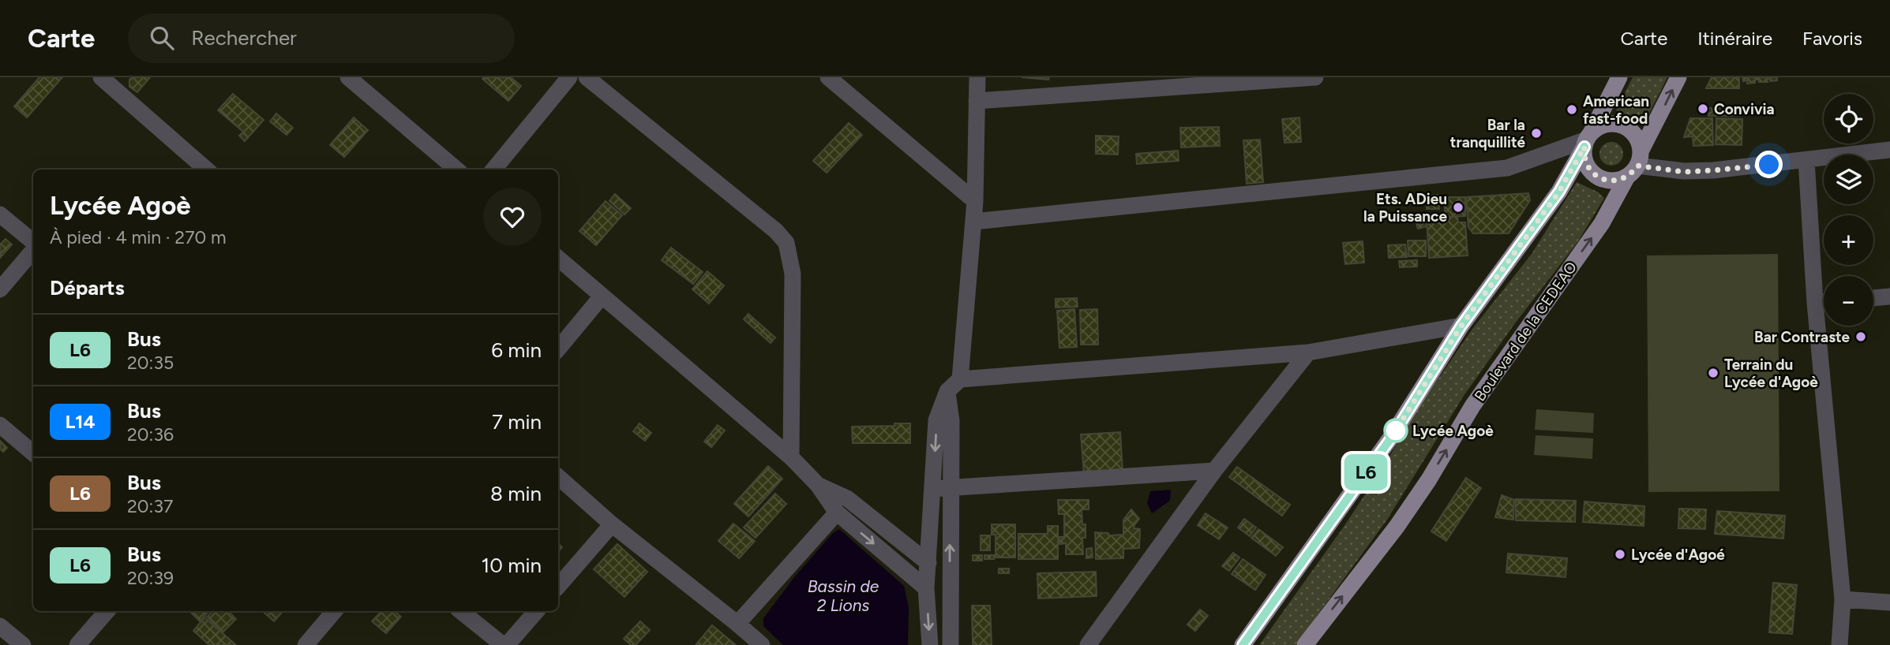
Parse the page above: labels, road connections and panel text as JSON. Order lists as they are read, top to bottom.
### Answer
{
  "streets": {
    "main road": ["Boulevard de la CEDEAO"]
  },
  "water": ["Bassin de 2 Lions"],
  "places": [
    "Convivia",
    "American fast-food",
    "Bar la tranquillité",
    "Ets. ADieu la Puissance",
    "Bar Contraste",
    "Terrain du Lycée d'Agoè",
    "Lycée Agoè",
    "Lycée d'Agoé"
  ],
  "lines": ["bus line L6"],
  "page": {
    "header": "Carte",
    "search": "Rechercher",
    "nav": ["Carte", "Itinéraire", "Favoris"],
    "on_map": "L6",
    "map_buttons": ["+", "−"],
    "heading": [
      ["Lycée Agoè", "À pied · 4 min · 270 m"],
      "Départs"
    ],
    "list": [
      {
        "mark": "L6",
        "name": "Bus",
        "note": "20:35",
        "value": "6 min"
      },
      {
        "mark": "L14",
        "name": "Bus",
        "note": "20:36",
        "value": "7 min"
      },
      {
        "mark": "L6",
        "name": "Bus",
        "note": "20:37",
        "value": "8 min"
      },
      {
        "mark": "L6",
        "name": "Bus",
        "note": "20:39",
        "value": "10 min"
      }
    ]
  }
}
